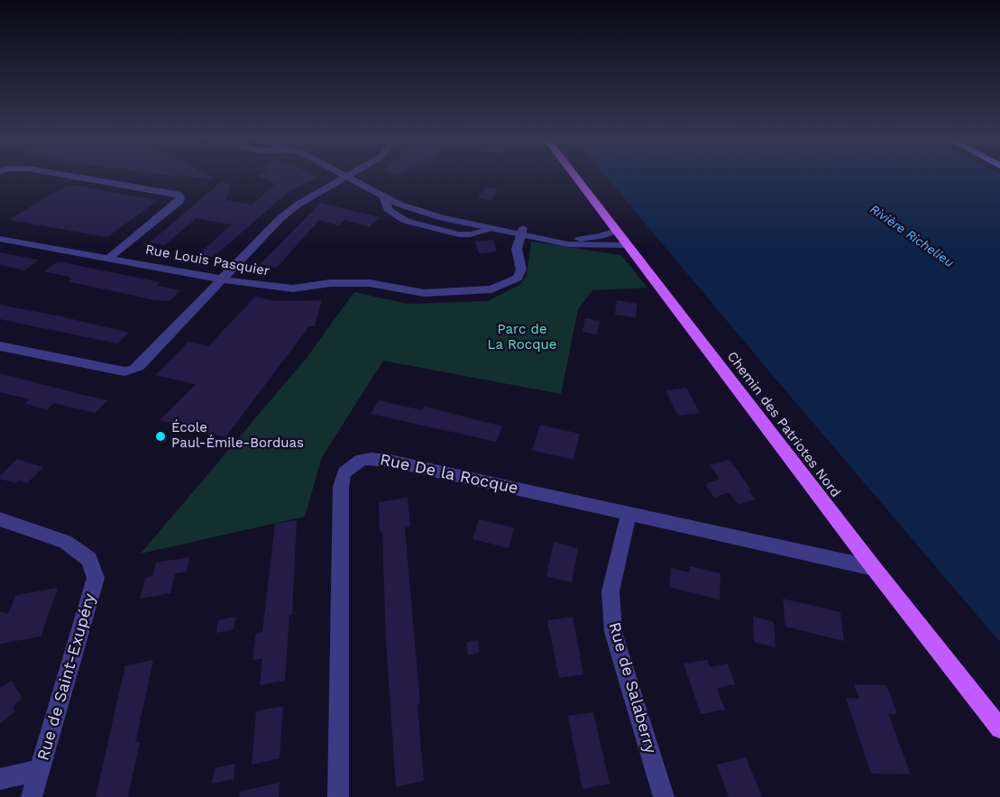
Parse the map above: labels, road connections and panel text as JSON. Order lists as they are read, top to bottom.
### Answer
{
  "streets": {
    "main road": ["Chemin des Patriotes Nord"],
    "street": [
      "Rue Louis Pasquier",
      "Rue De la Rocque",
      "Rue de Saint-Exupéry",
      "Rue de Salaberry"
    ]
  },
  "crossings": [
    ["Chemin des Patriotes Nord", "Rue De la Rocque"],
    ["Rue De la Rocque", "Rue de Salaberry"]
  ],
  "water": ["Rivière Richelieu"],
  "parks": ["Parc de La Rocque"],
  "places": ["École Paul-Émile-Borduas"]
}
